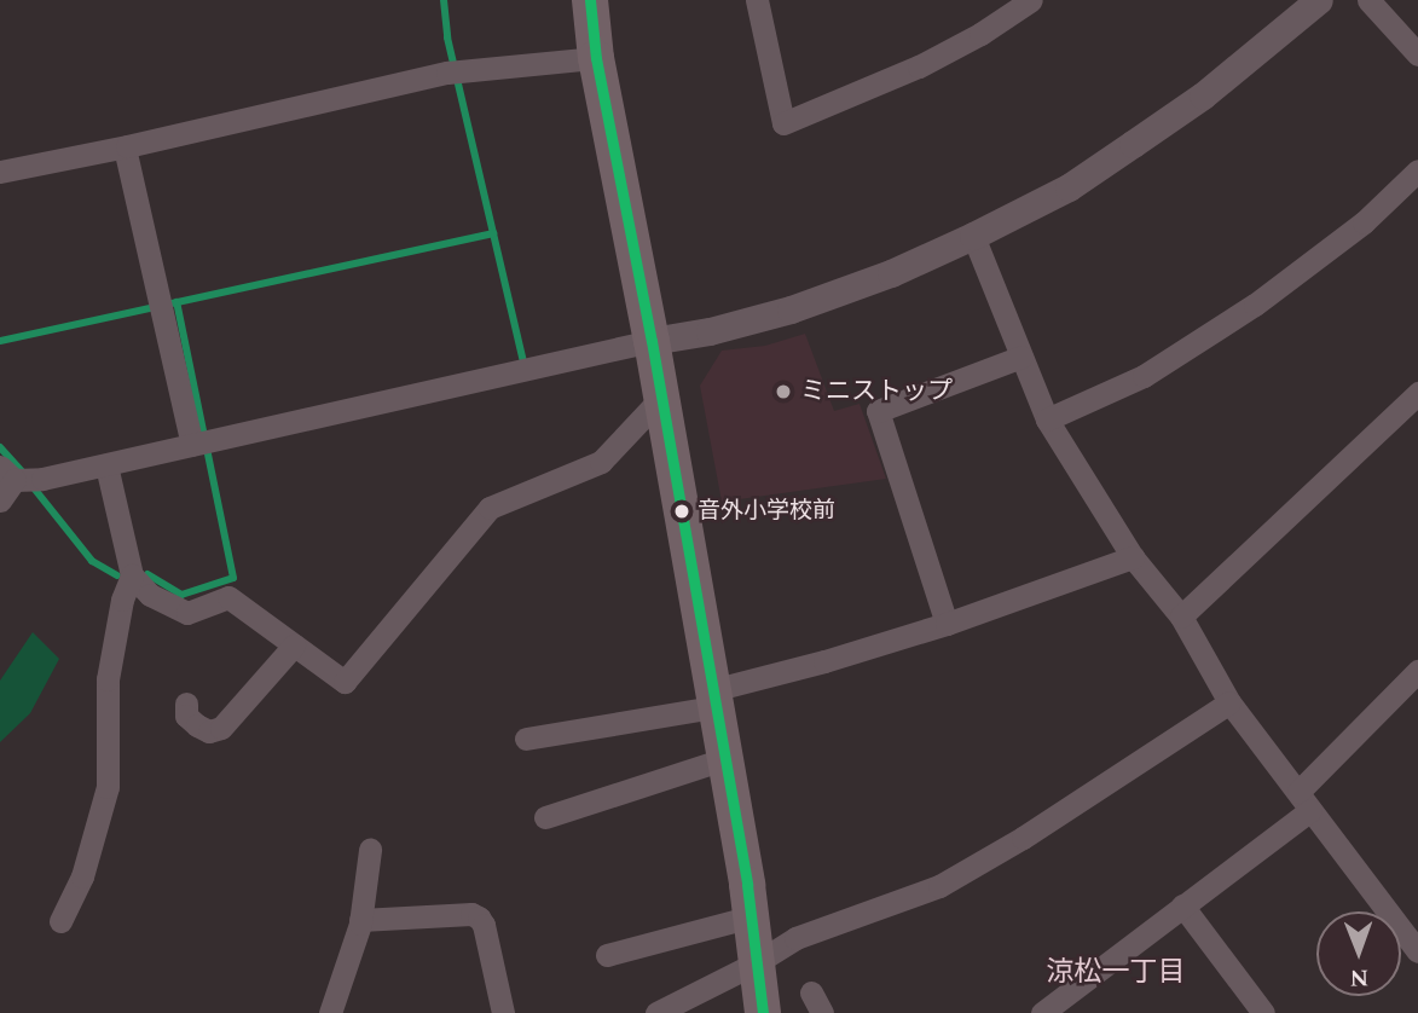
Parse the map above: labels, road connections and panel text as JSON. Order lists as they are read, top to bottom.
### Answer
{
  "districts": ["涼松一丁目"],
  "places": ["ミニストップ", "音外小学校前"],
  "north": "bottom"
}
